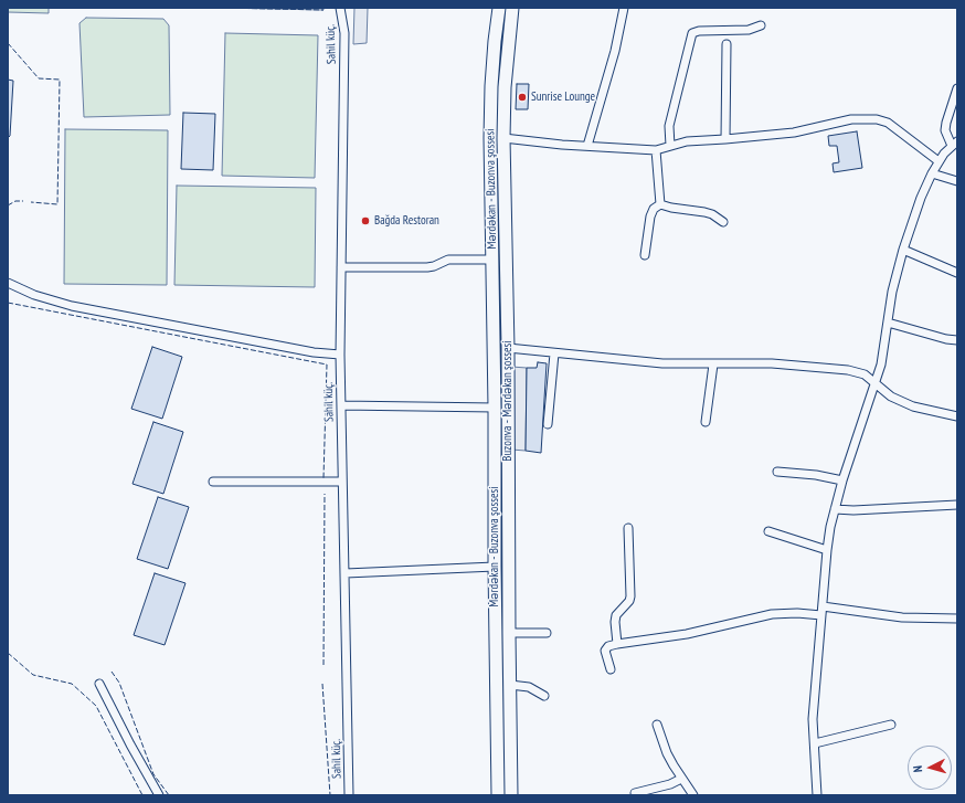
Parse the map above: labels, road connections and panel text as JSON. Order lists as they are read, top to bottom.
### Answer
{
  "streets": {
    "main road": ["Mərdəkan - Buzonva şossesi", "Buzonva - Mərdəkan şossesi"],
    "street": ["Sahil küç."]
  },
  "places": ["Sunrise Lounge", "Bağda Restoran"],
  "north": "left"
}
